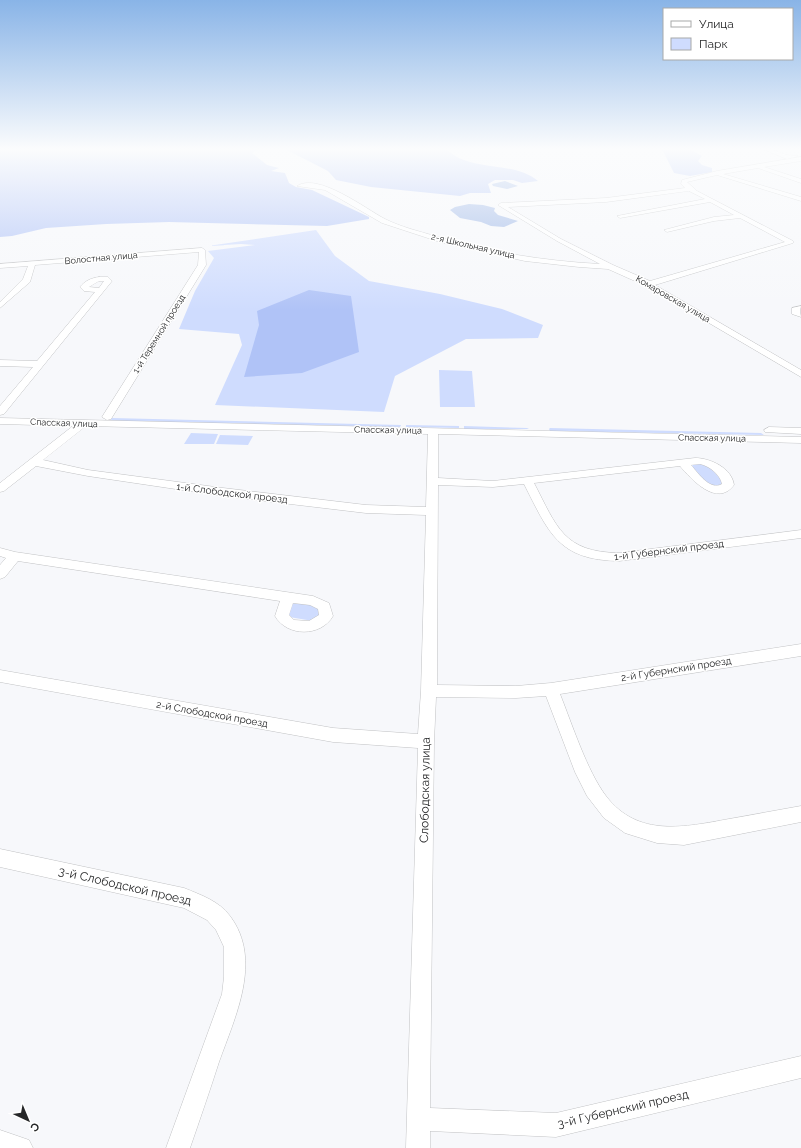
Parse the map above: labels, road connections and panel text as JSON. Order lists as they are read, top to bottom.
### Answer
{
  "streets": {
    "street": [
      "2-я Школьная улица",
      "Волостная улица",
      "Комаровская улица",
      "1-й Теремной проезд",
      "Спасская улица",
      "1-й Слободской проезд",
      "1-й Губернский проезд",
      "2-й Губернский проезд",
      "2-й Слободской проезд",
      "Слободская улица",
      "3-й Слободской проезд",
      "3-й Губернский проезд"
    ]
  },
  "crossings": [
    ["2-я Школьная улица", "Комаровская улица"],
    ["Волостная улица", "1-й Теремной проезд"],
    ["1-й Теремной проезд", "Спасская улица"],
    ["Спасская улица", "Слободская улица"],
    ["1-й Слободской проезд", "Слободская улица"],
    ["2-й Губернский проезд", "Слободская улица"],
    ["2-й Слободской проезд", "Слободская улица"],
    ["Слободская улица", "3-й Губернский проезд"]
  ],
  "legend": ["Улица", "Парк"],
  "north": "bottom right"
}
